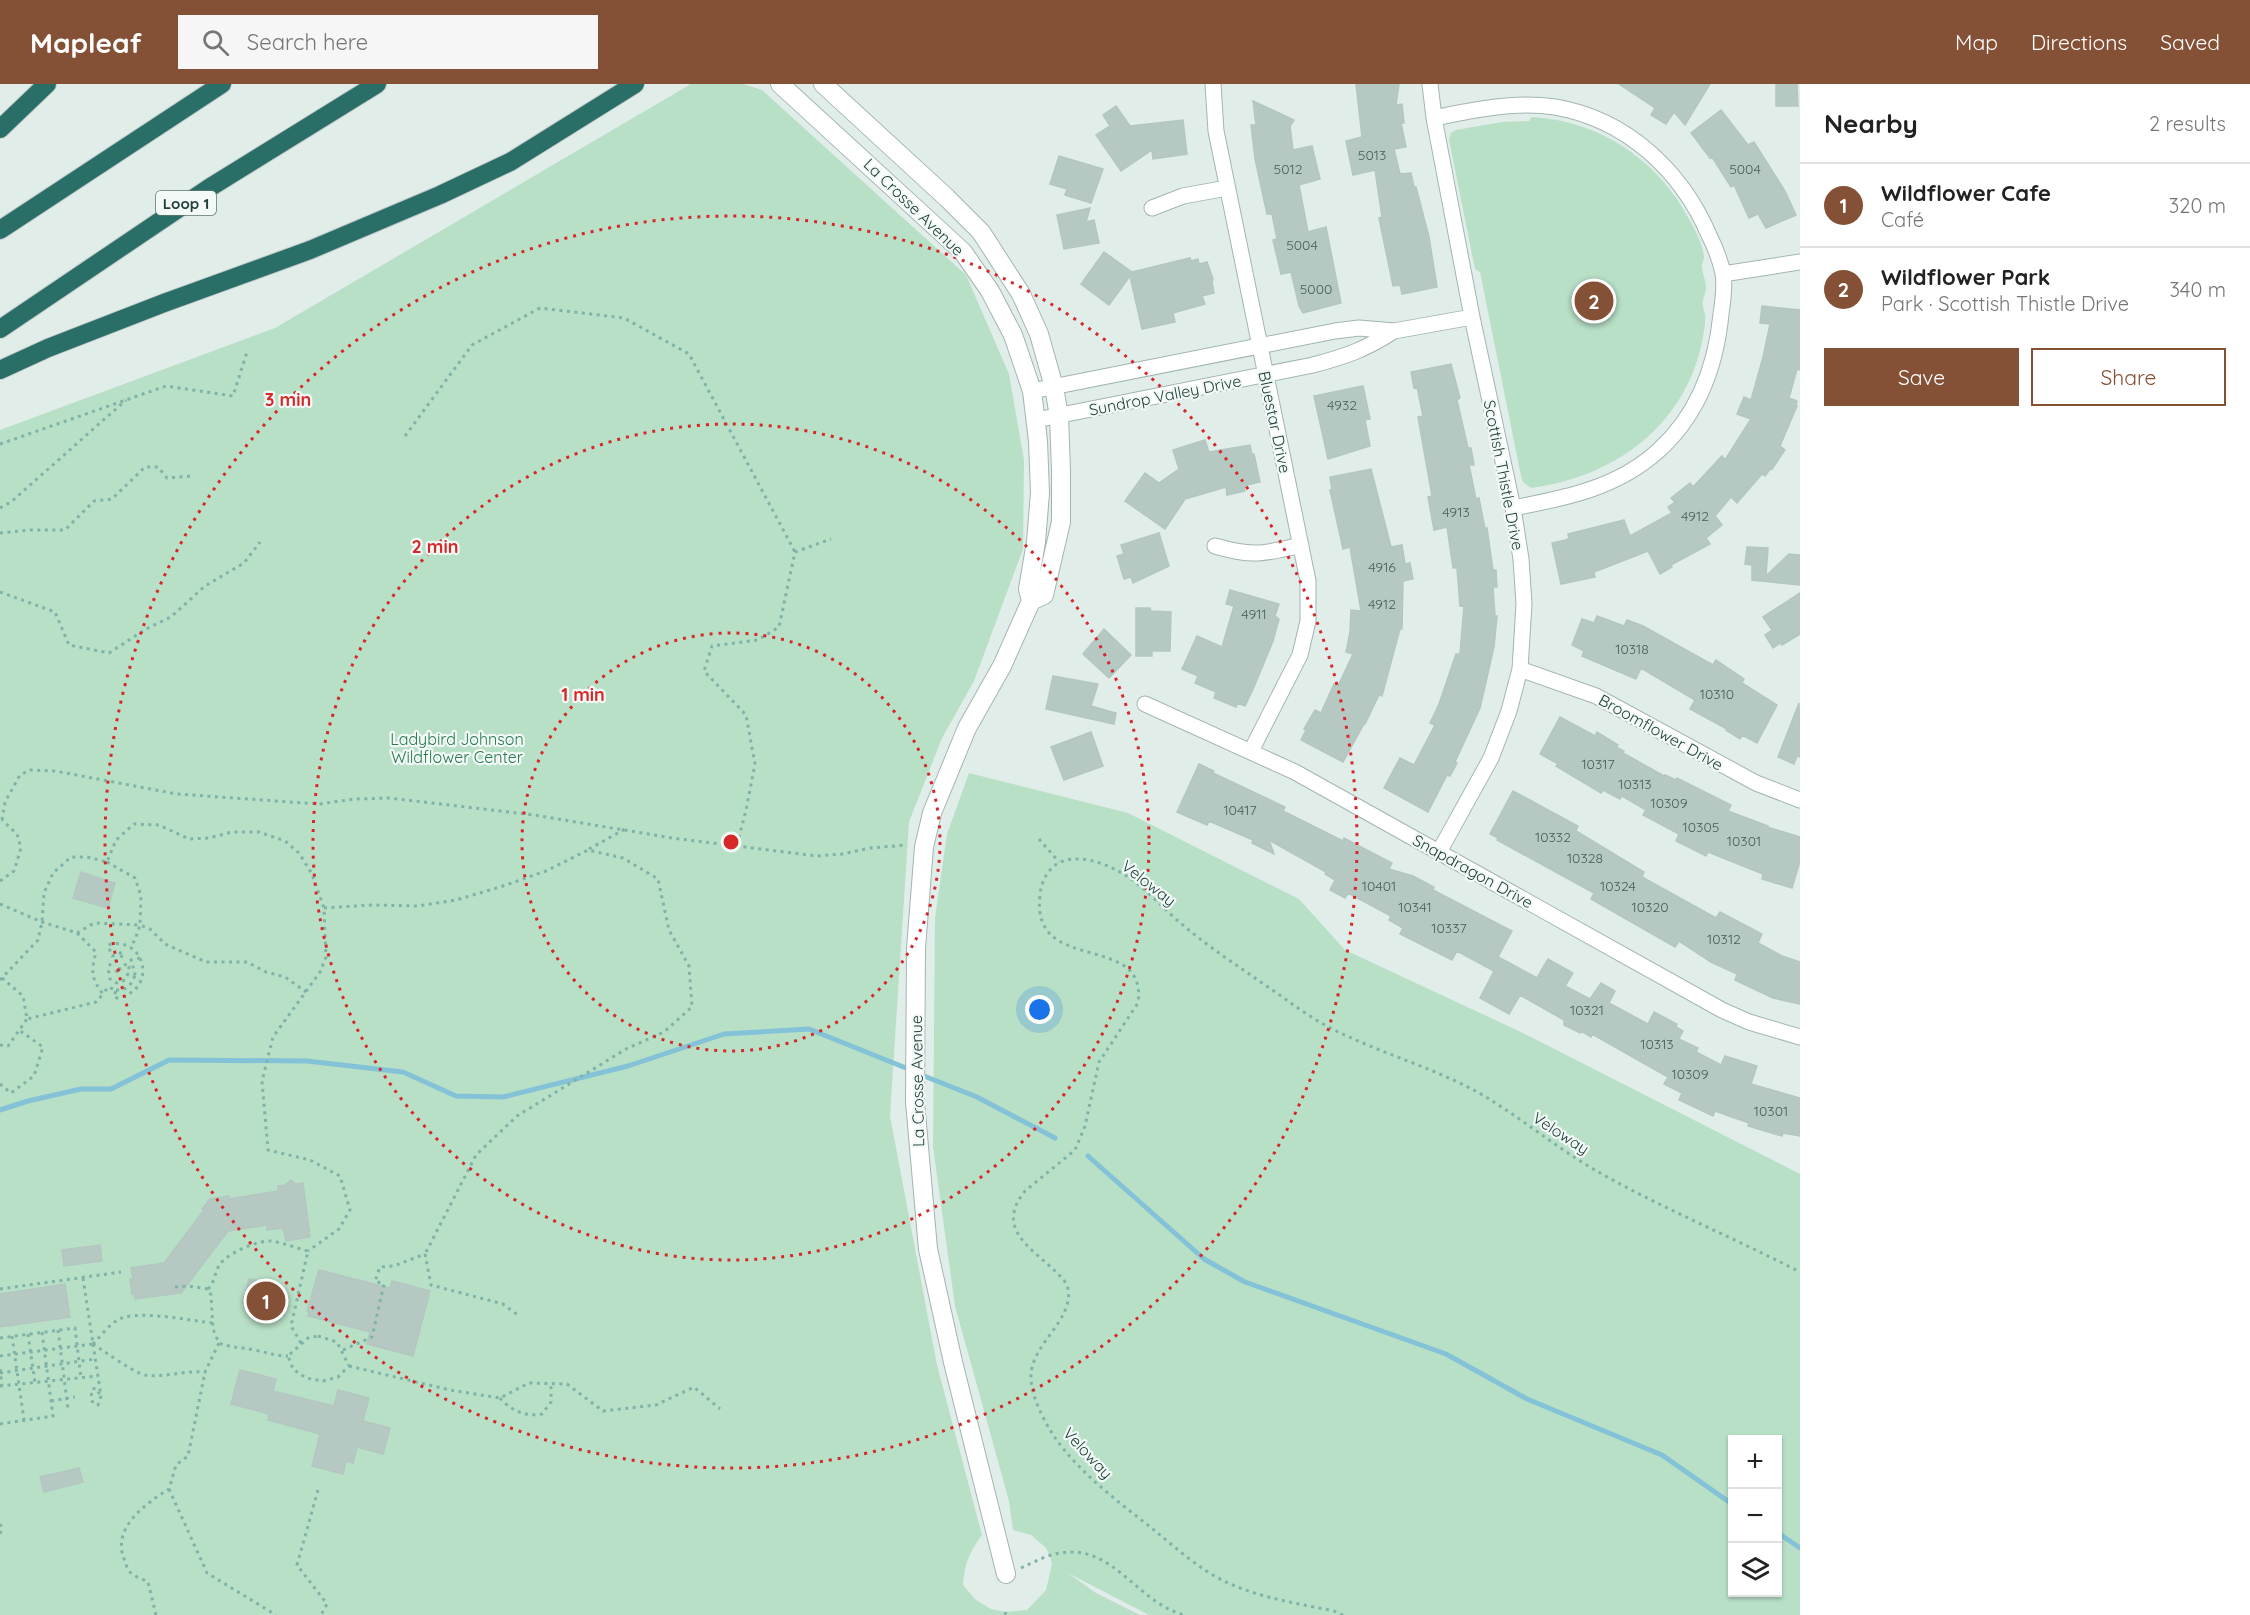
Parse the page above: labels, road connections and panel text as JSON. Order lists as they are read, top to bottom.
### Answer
{
  "streets": {
    "highway": ["Loop 1"],
    "street": [
      "La Crosse Avenue",
      "Sundrop Valley Drive",
      "Bluestar Drive",
      "Scottish Thistle Drive",
      "Broomflower Drive",
      "Snapdragon Drive"
    ],
    "path": ["Veloway"]
  },
  "crossings": [
    ["La Crosse Avenue", "Sundrop Valley Drive"],
    ["Sundrop Valley Drive", "Bluestar Drive"],
    ["Sundrop Valley Drive", "Scottish Thistle Drive"],
    ["Bluestar Drive", "Snapdragon Drive"],
    ["Scottish Thistle Drive", "Broomflower Drive"],
    ["Scottish Thistle Drive", "Snapdragon Drive"]
  ],
  "parks": ["Ladybird Johnson Wildflower Center"],
  "house_numbers": [
    "5013",
    "5012",
    "5004",
    "5004",
    "5000",
    "4932",
    "4913",
    "4912",
    "4916",
    "4912",
    "4911",
    "10318",
    "10310",
    "10317",
    "10313",
    "10309",
    "10417",
    "10305",
    "10332",
    "10301",
    "10328",
    "10401",
    "10324",
    "10341",
    "10320",
    "10337",
    "10312",
    "10321",
    "10313",
    "10309",
    "10301"
  ],
  "page": {
    "header": "Mapleaf",
    "search": "Search here",
    "nav": ["Map", "Directions", "Saved"],
    "heading": ["Nearby", "2 results"],
    "list": [
      {
        "mark": "1",
        "name": "Wildflower Cafe",
        "note": "Café",
        "value": "320 m"
      },
      {
        "mark": "2",
        "name": "Wildflower Park",
        "note": "Park · Scottish Thistle Drive",
        "value": "340 m"
      }
    ],
    "pins": ["2", "1"],
    "buttons": ["Save", "Share"],
    "map_buttons": ["+", "−"]
  },
  "rings": ["3 min", "2 min", "1 min"]
}
